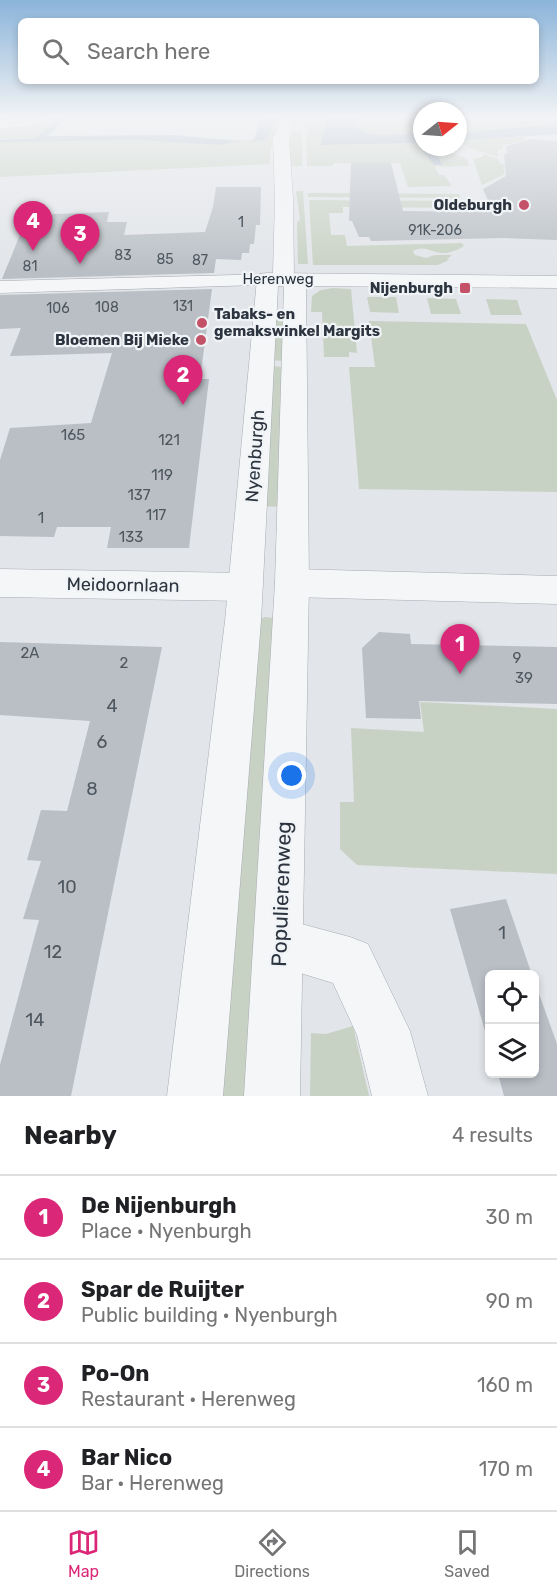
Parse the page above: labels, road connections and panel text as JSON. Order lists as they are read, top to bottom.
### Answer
{
  "streets": {
    "street": [
      "Herenweg",
      "Nyenburgh",
      "Meidoornlaan",
      "Populierenweg"
    ]
  },
  "crossings": [
    ["Herenweg", "Nyenburgh"],
    ["Nyenburgh", "Meidoornlaan"],
    ["Nyenburgh", "Populierenweg"]
  ],
  "places": {
    "other": ["Oldeburgh", "Tabaks- en gemakswinkel Margits", "Bloemen Bij Mieke"],
    "transit": ["Nijenburgh"]
  },
  "house_numbers": [
    "1",
    "91K-206",
    "83",
    "85",
    "87",
    "81",
    "131",
    "108",
    "106",
    "165",
    "121",
    "119",
    "137",
    "117",
    "1",
    "133",
    "2A",
    "9",
    "2",
    "39",
    "4",
    "6",
    "8",
    "10",
    "1",
    "12",
    "14"
  ],
  "north": "right",
  "page": {
    "search": "Search here",
    "pins": [
      "4",
      "3",
      "2",
      "1"
    ],
    "heading": ["Nearby", "4 results"],
    "list": [
      {
        "mark": "1",
        "name": "De Nijenburgh",
        "note": "Place · Nyenburgh",
        "value": "30 m"
      },
      {
        "mark": "2",
        "name": "Spar de Ruijter",
        "note": "Public building · Nyenburgh",
        "value": "90 m"
      },
      {
        "mark": "3",
        "name": "Po-On",
        "note": "Restaurant · Herenweg",
        "value": "160 m"
      },
      {
        "mark": "4",
        "name": "Bar Nico",
        "note": "Bar · Herenweg",
        "value": "170 m"
      }
    ],
    "nav": ["Map", "Directions", "Saved"]
  }
}
